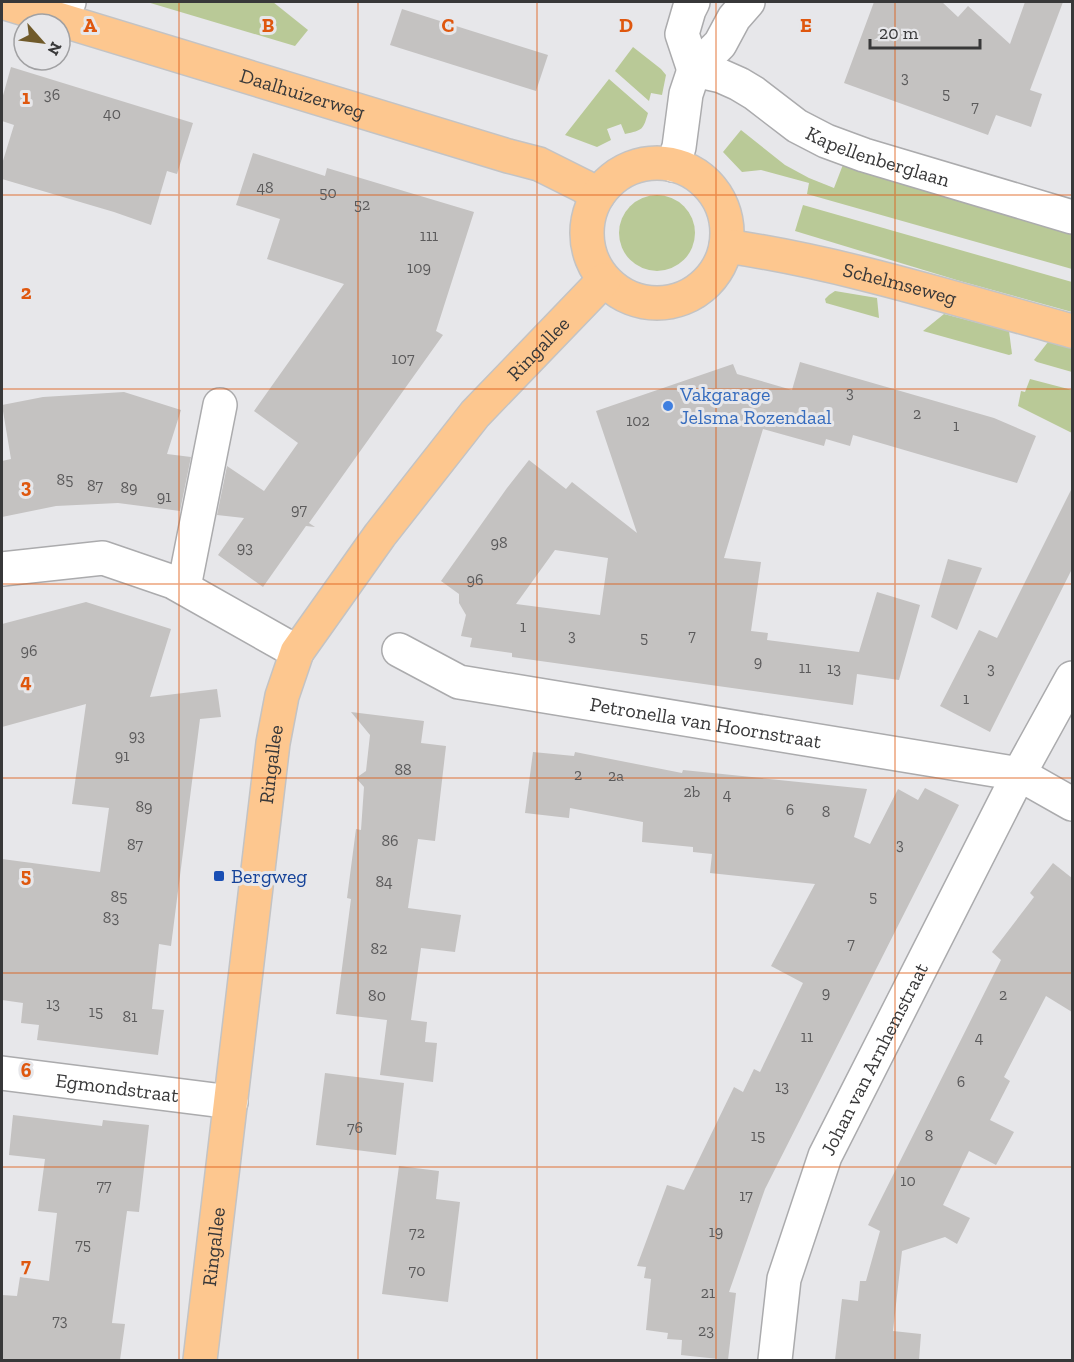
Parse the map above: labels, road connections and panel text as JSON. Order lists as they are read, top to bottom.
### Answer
{
  "streets": {
    "main road": ["Daalhuizerweg", "Schelmseweg", "Ringallee"],
    "street": [
      "Kapellenberglaan",
      "Petronella van Hoornstraat",
      "Johan van Arnhemstraat",
      "Egmondstraat"
    ]
  },
  "crossings": [
    ["Daalhuizerweg", "Schelmseweg"],
    ["Daalhuizerweg", "Ringallee"],
    ["Schelmseweg", "Ringallee"],
    ["Ringallee", "Egmondstraat"],
    ["Petronella van Hoornstraat", "Johan van Arnhemstraat"]
  ],
  "places": {
    "other": ["Vakgarage Jelsma Rozendaal"],
    "transit": ["Bergweg"]
  },
  "house_numbers": [
    "3",
    "5",
    "36",
    "7",
    "40",
    "48",
    "50",
    "52",
    "111",
    "109",
    "107",
    "3",
    "2",
    "102",
    "1",
    "85",
    "87",
    "89",
    "91",
    "97",
    "98",
    "93",
    "96",
    "1",
    "3",
    "7",
    "5",
    "96",
    "9",
    "11",
    "13",
    "3",
    "1",
    "93",
    "91",
    "88",
    "2",
    "2a",
    "2b",
    "4",
    "89",
    "6",
    "8",
    "86",
    "87",
    "3",
    "84",
    "85",
    "5",
    "83",
    "7",
    "82",
    "9",
    "2",
    "80",
    "13",
    "15",
    "81",
    "11",
    "4",
    "6",
    "13",
    "76",
    "15",
    "8",
    "10",
    "77",
    "17",
    "19",
    "72",
    "75",
    "70",
    "21",
    "73",
    "23"
  ],
  "scale_bar": "20 m",
  "north": "bottom right",
  "grid": {
    "columns": [
      "A",
      "B",
      "C",
      "D",
      "E"
    ],
    "rows": [
      "1",
      "2",
      "3",
      "4",
      "5",
      "6",
      "7"
    ]
  }
}
